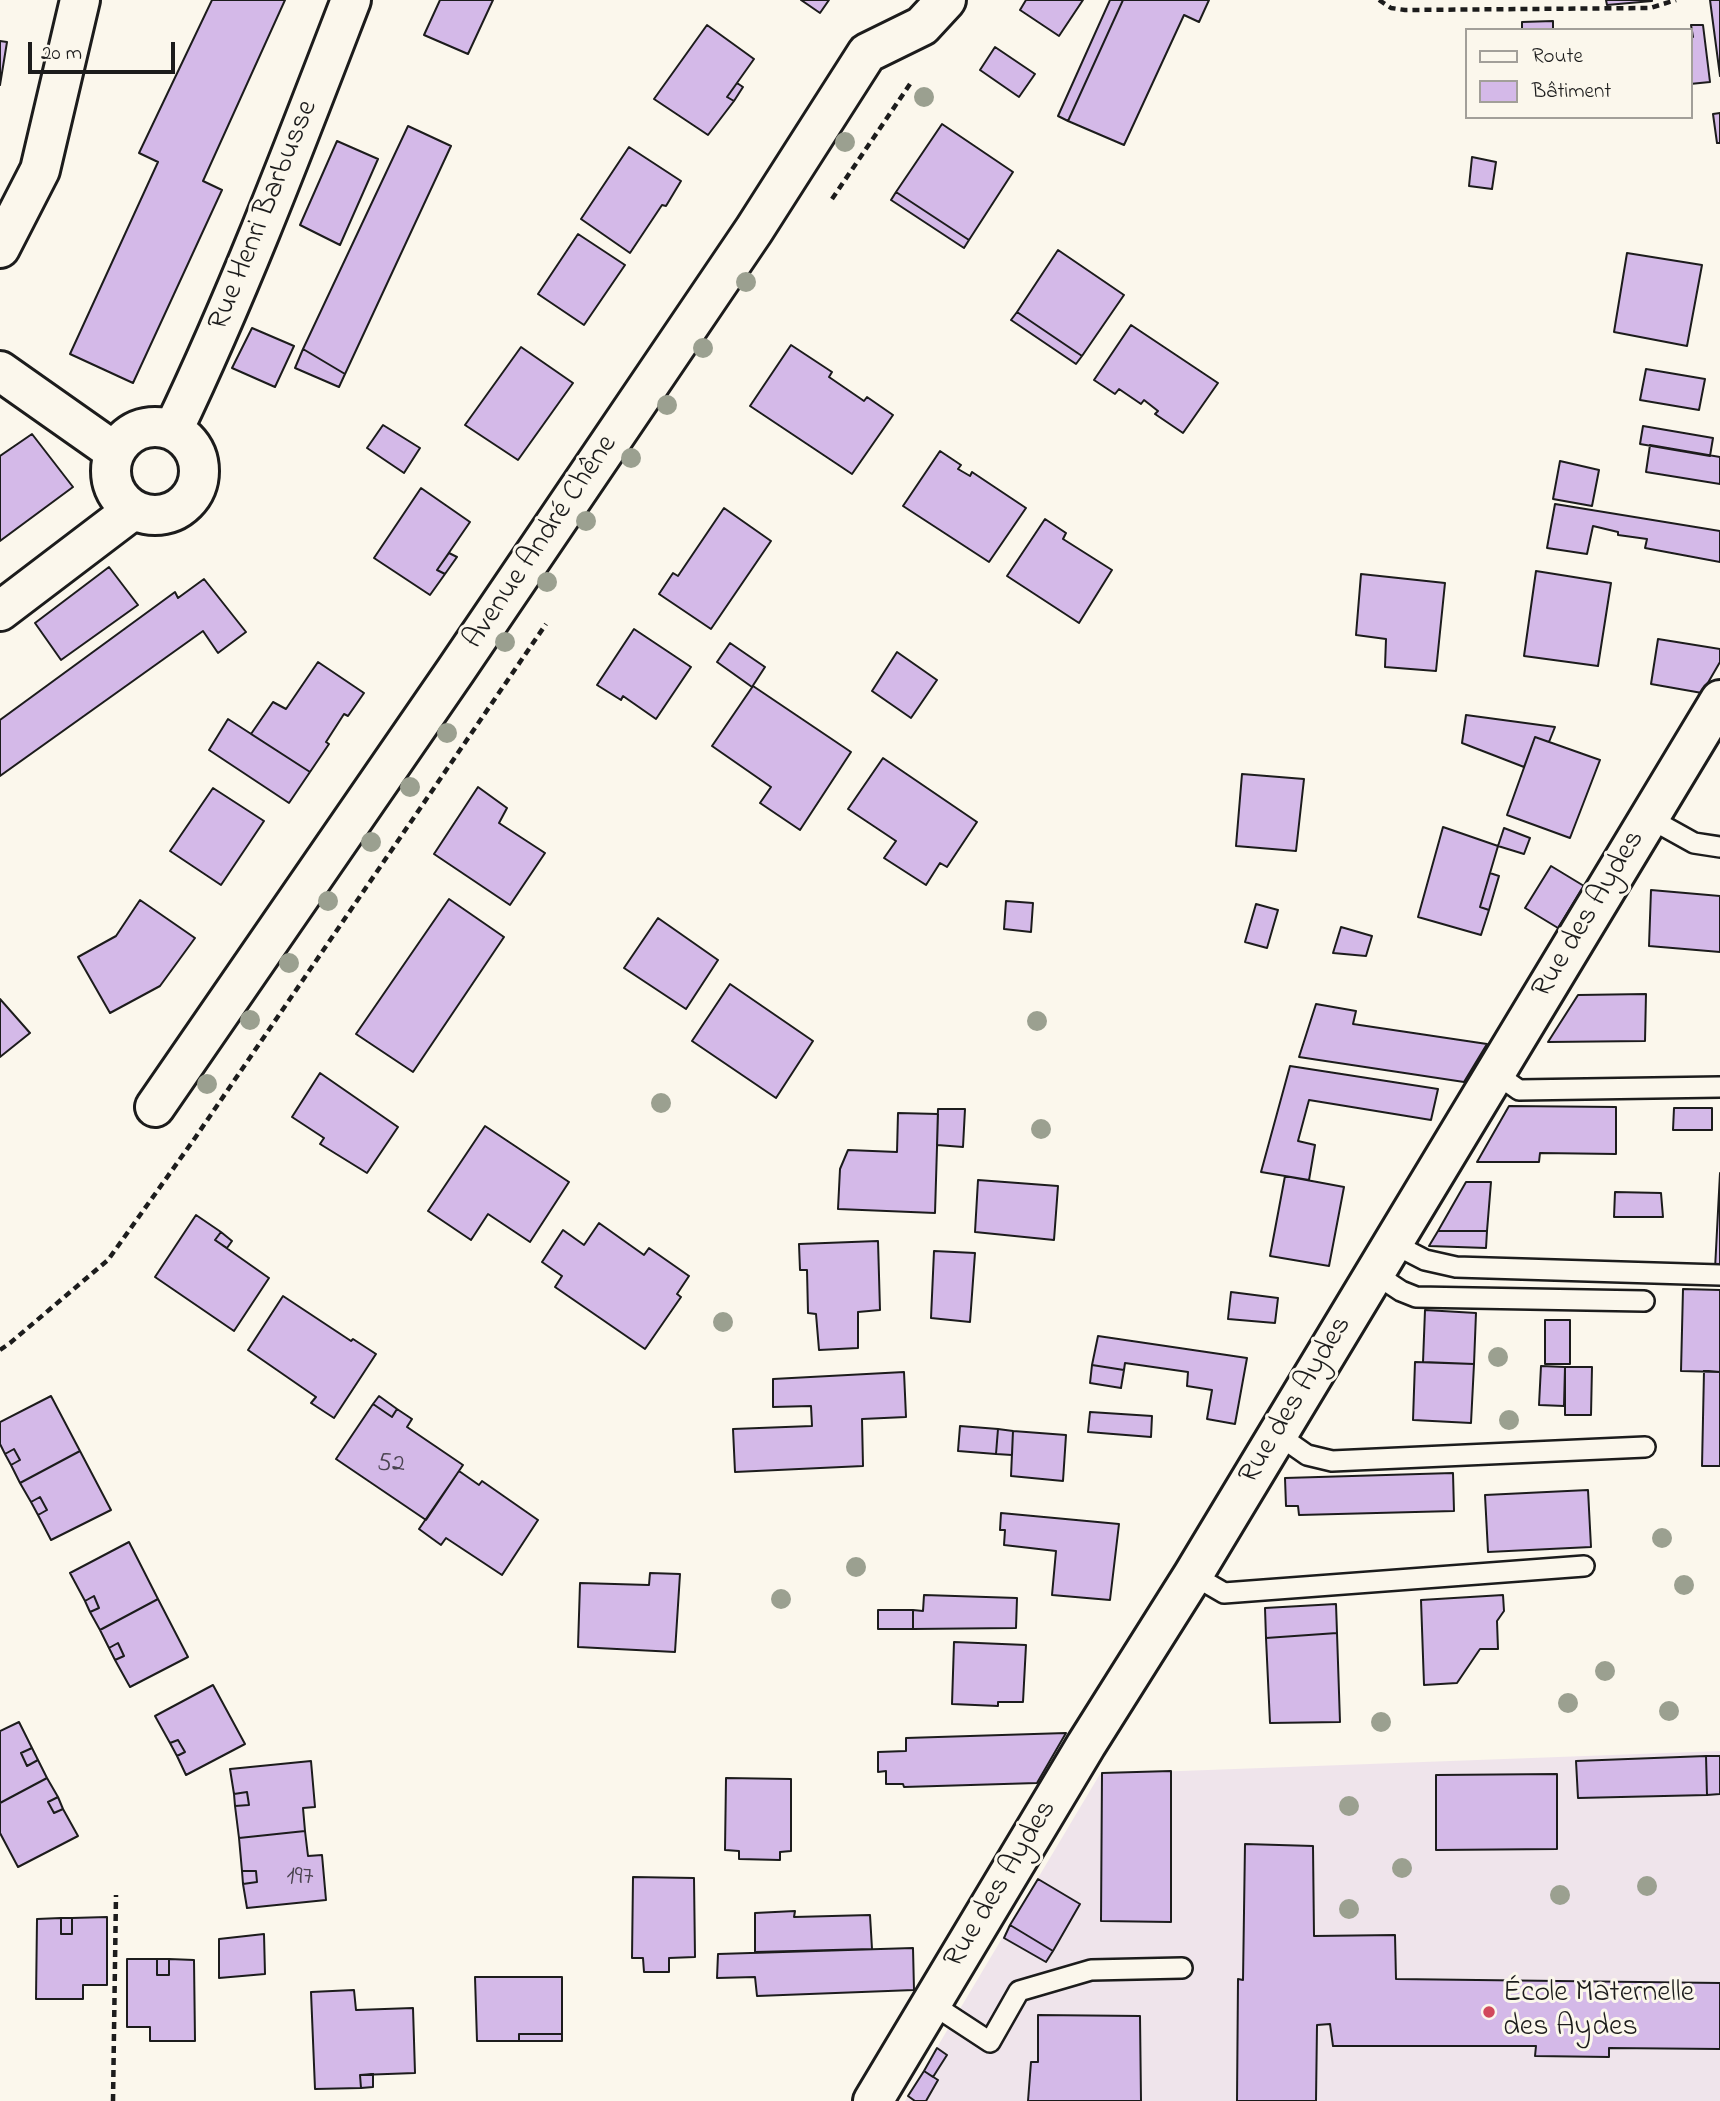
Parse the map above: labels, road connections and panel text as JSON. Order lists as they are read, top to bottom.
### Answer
{
  "streets": {
    "street": ["Rue Henri Barbusse", "Avenue André Chêne", "Rue des Aydes"]
  },
  "places": ["École Maternelle des Aydes"],
  "house_numbers": ["52", "197"],
  "legend": ["Route", "Bâtiment"],
  "scale_bar": "20 m"
}
